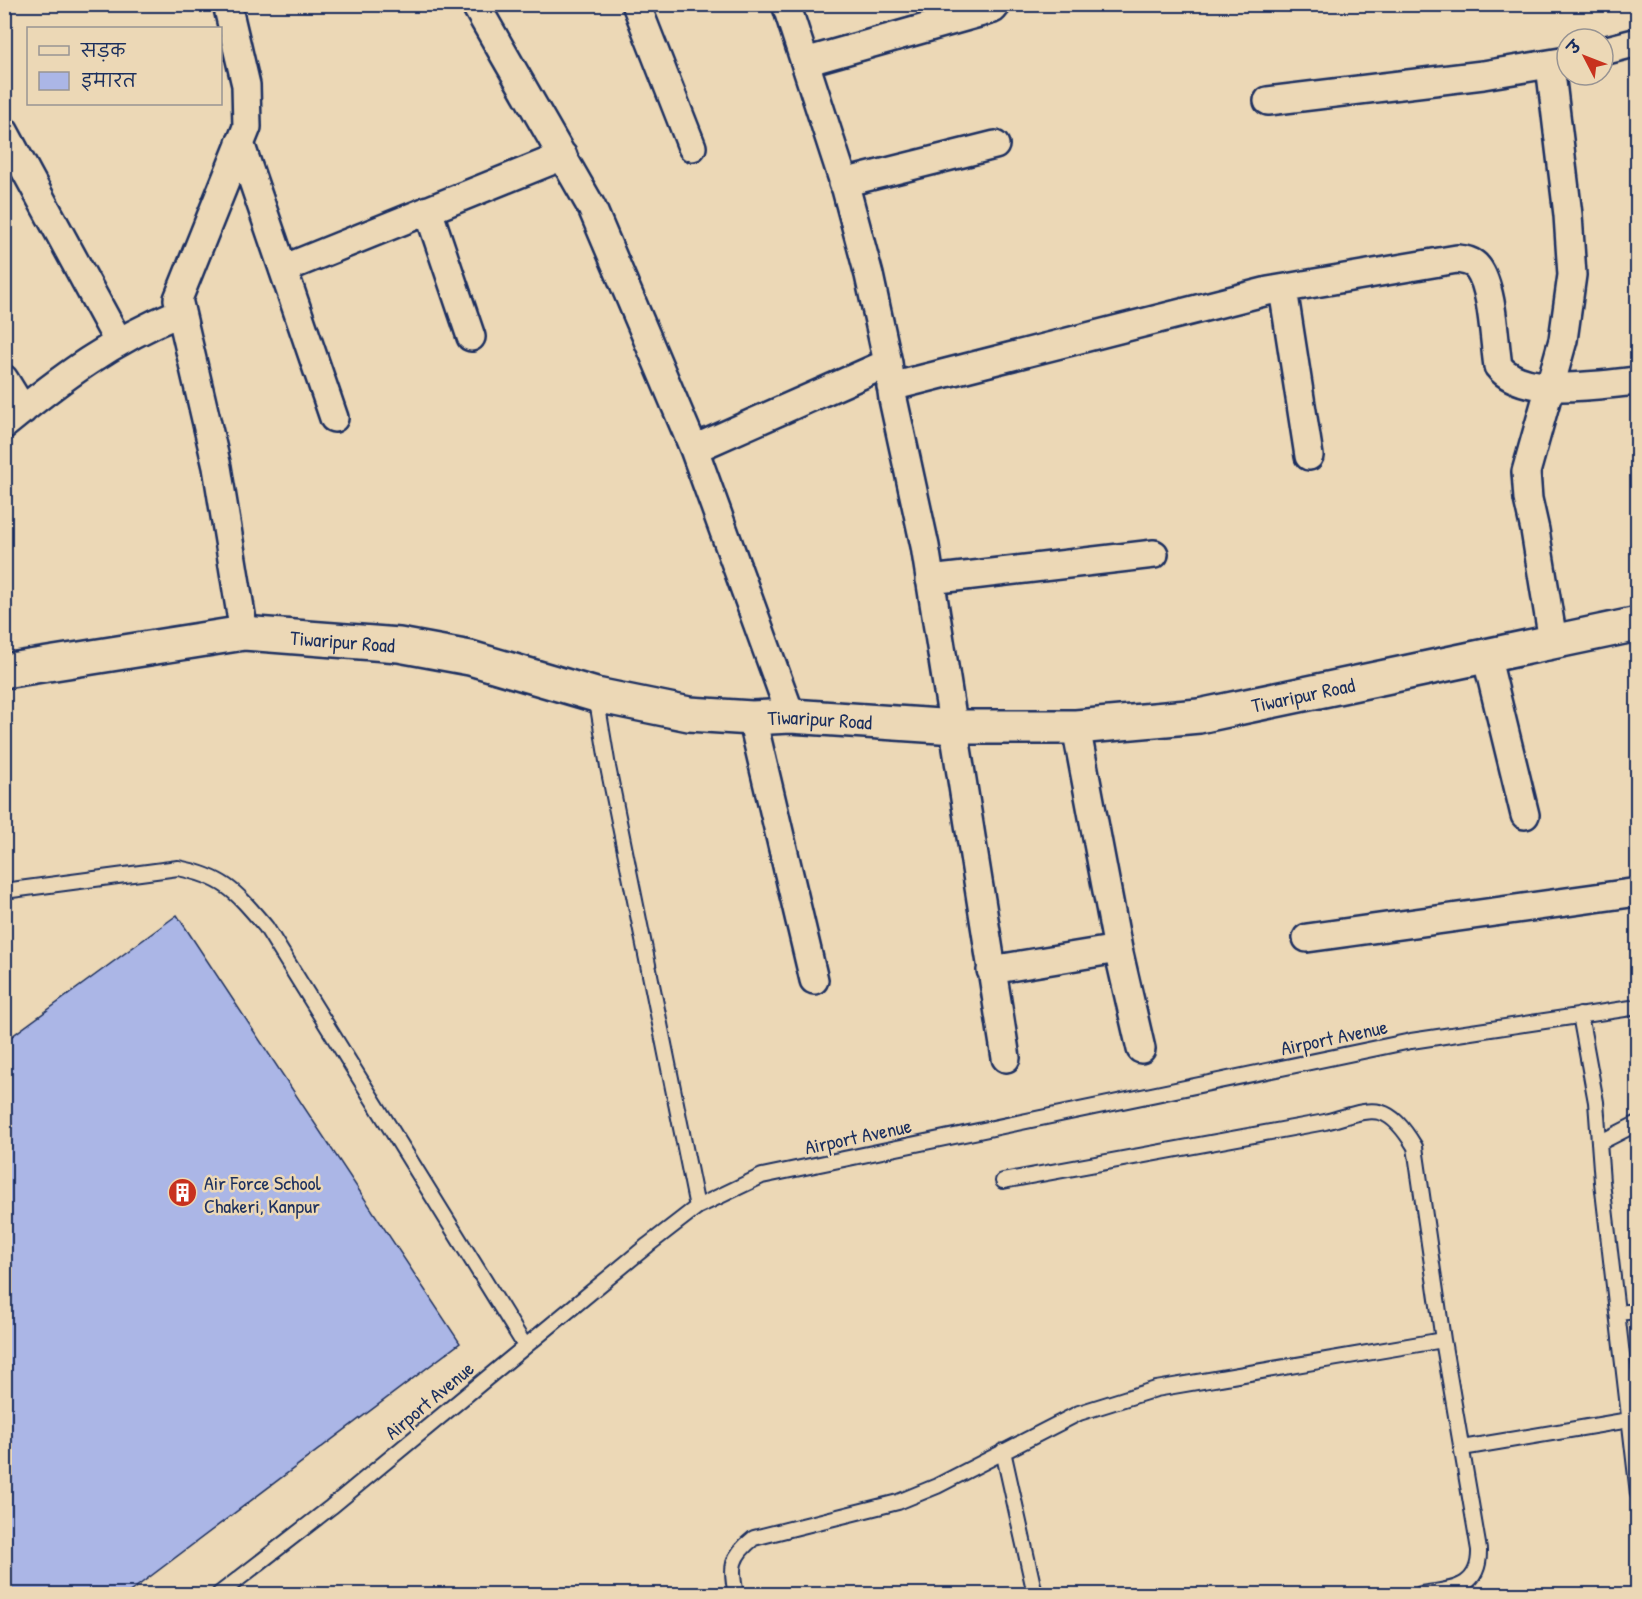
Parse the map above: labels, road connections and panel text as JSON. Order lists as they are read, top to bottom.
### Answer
{
  "streets": {
    "street": ["Tiwaripur Road"],
    "lane": ["Airport Avenue"]
  },
  "places": {
    "building": ["Air Force School Chakeri, Kanpur"]
  },
  "legend": ["सड़क", "इमारत"],
  "north": "top left"
}
